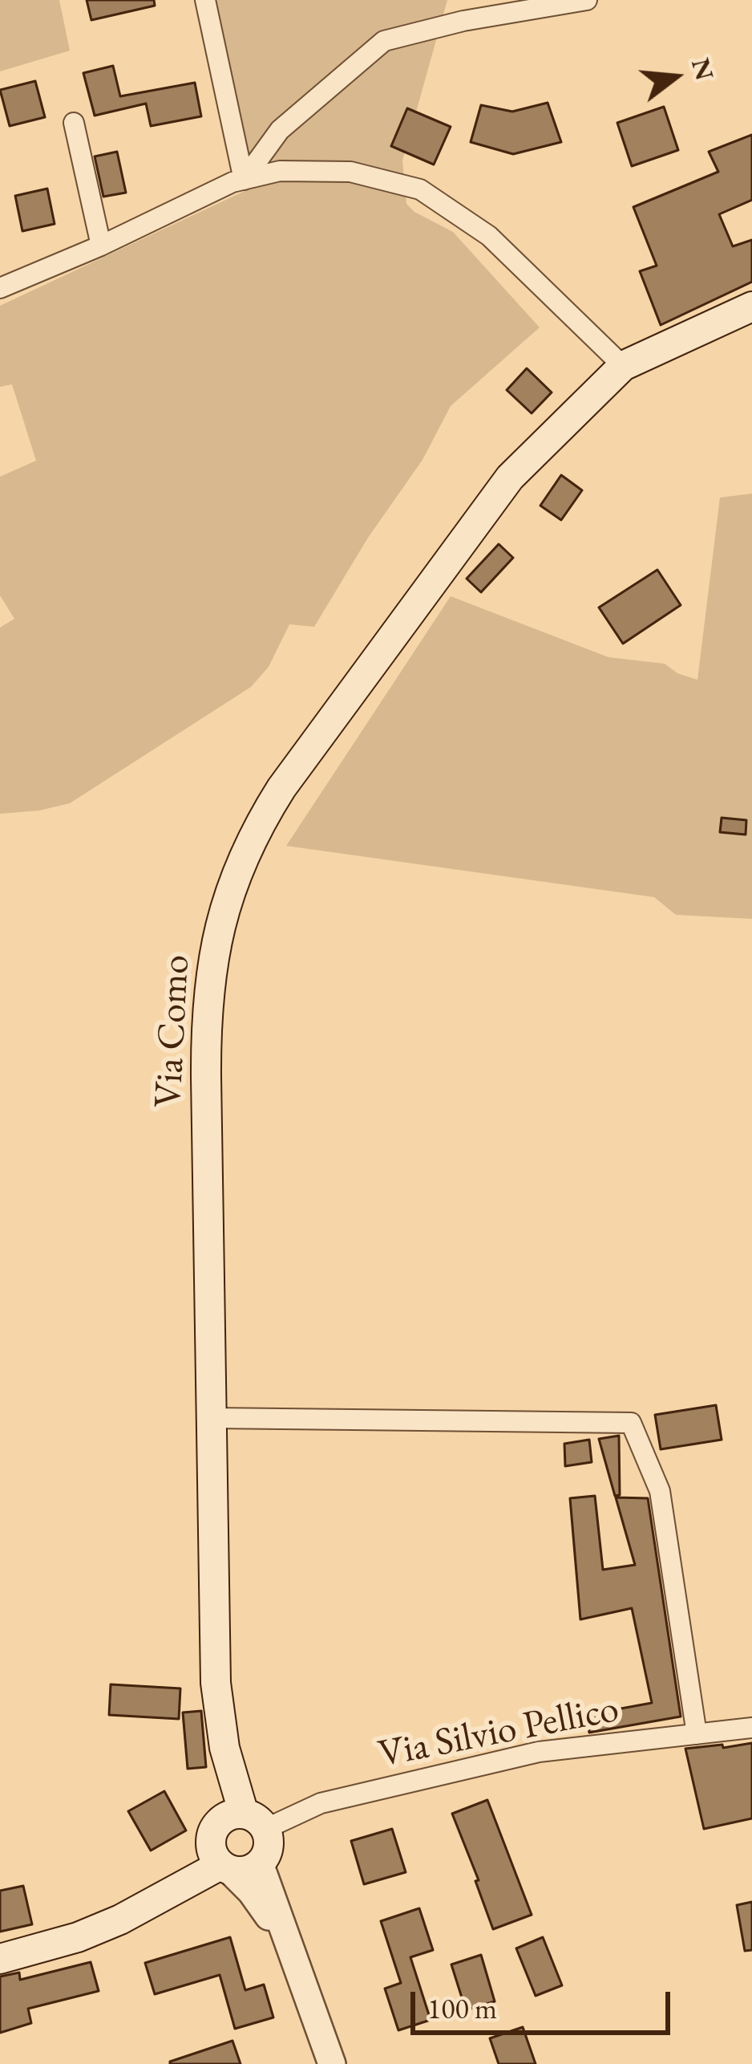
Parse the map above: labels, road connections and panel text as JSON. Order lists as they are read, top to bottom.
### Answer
{
  "streets": {
    "main road": ["Via Como"],
    "street": ["Via Silvio Pellico"]
  },
  "crossings": [
    ["Via Como", "Via Silvio Pellico"]
  ],
  "scale_bar": "100 m",
  "north": "right"
}
